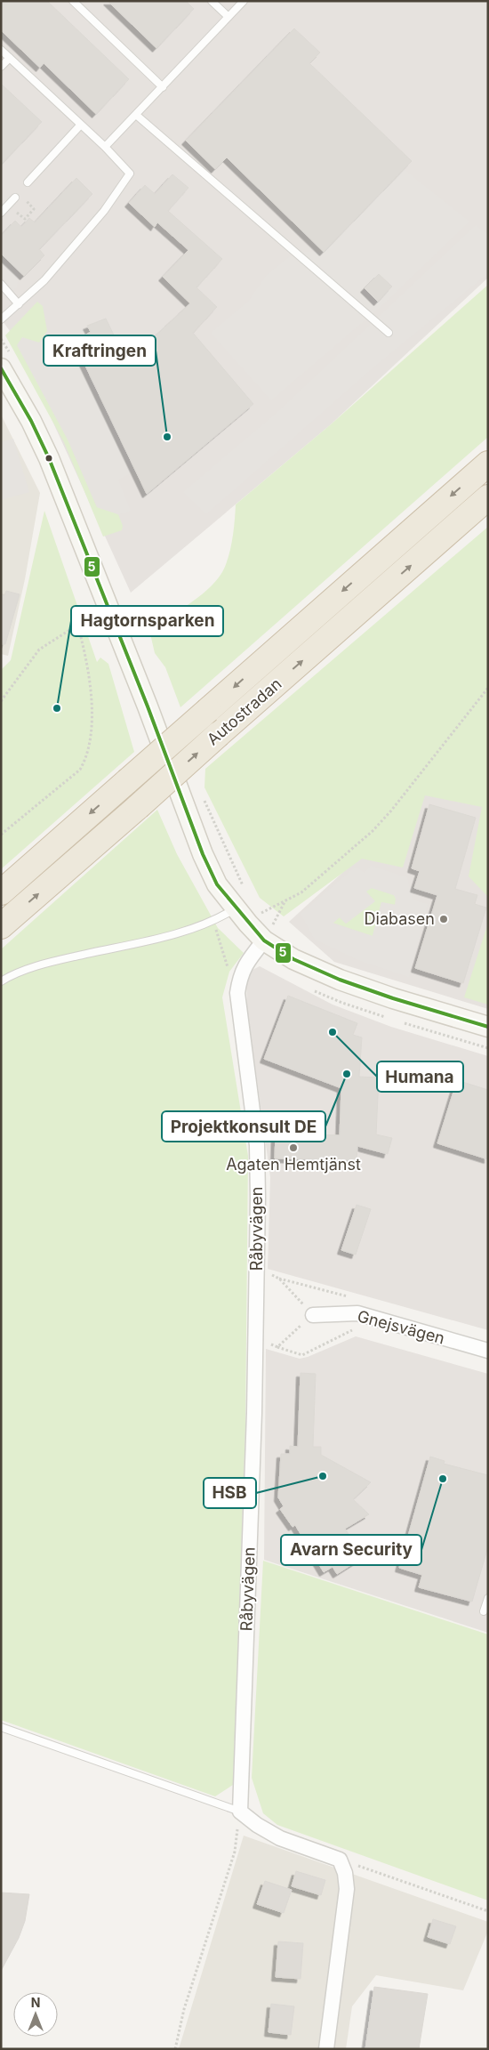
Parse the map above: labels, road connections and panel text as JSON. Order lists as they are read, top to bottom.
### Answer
{
  "streets": {
    "highway": ["Autostradan"],
    "street": ["Råbyvägen", "Gnejsvägen"]
  },
  "places": [
    "Kraftringen",
    "Hagtornsparken",
    "Diabasen",
    "Humana",
    "Projektkonsult DE",
    "Agaten Hemtjänst",
    "HSB",
    "Avarn Security"
  ],
  "lines": ["transit line 5"],
  "north": "top"
}
